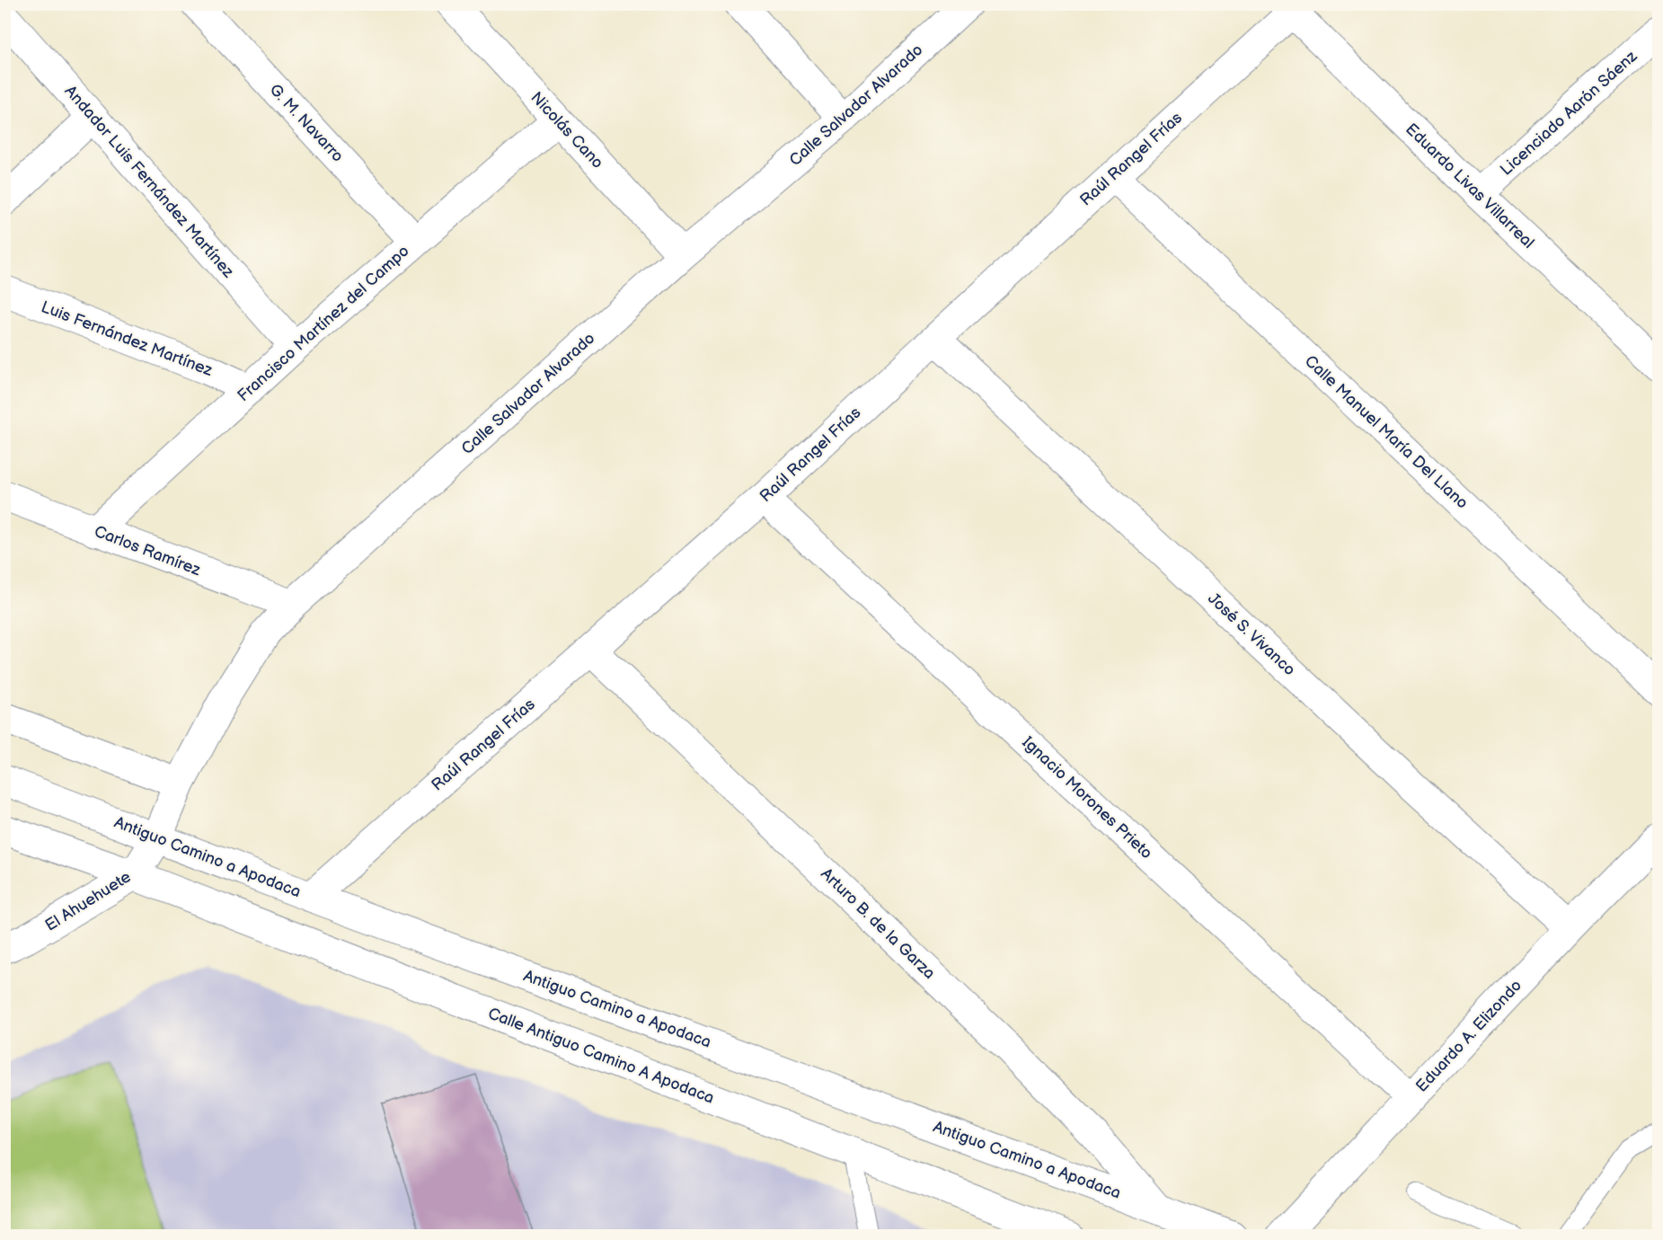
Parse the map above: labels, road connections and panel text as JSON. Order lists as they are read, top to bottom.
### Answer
{
  "streets": {
    "street": [
      "Calle Salvador Alvarado",
      "Licenciado Aarón Sáenz",
      "G. M. Navarro",
      "Nicolás Cano",
      "Raúl Rangel Frías",
      "Andador Luis Fernández Martínez",
      "Eduardo Livas Villarreal",
      "Francisco Martínez del Campo",
      "Luis Fernández Martínez",
      "Calle Manuel María Del Llano",
      "Carlos Ramírez",
      "José S. Vivanco",
      "Ignacio Morones Prieto",
      "Antiguo Camino a Apodaca",
      "El Ahuehuete",
      "Arturo B. de la Garza",
      "Eduardo A. Elizondo",
      "Calle Antiguo Camino A Apodaca"
    ]
  },
  "crossings": [
    ["Calle Salvador Alvarado", "Nicolás Cano"],
    ["Calle Salvador Alvarado", "Carlos Ramírez"],
    ["Calle Salvador Alvarado", "Antiguo Camino a Apodaca"],
    ["Calle Salvador Alvarado", "El Ahuehuete"],
    ["Licenciado Aarón Sáenz", "Eduardo Livas Villarreal"],
    ["G. M. Navarro", "Francisco Martínez del Campo"],
    ["Nicolás Cano", "Francisco Martínez del Campo"],
    ["Raúl Rangel Frías", "Eduardo Livas Villarreal"],
    ["Raúl Rangel Frías", "Calle Manuel María Del Llano"],
    ["Raúl Rangel Frías", "José S. Vivanco"],
    ["Raúl Rangel Frías", "Ignacio Morones Prieto"],
    ["Raúl Rangel Frías", "Antiguo Camino a Apodaca"],
    ["Raúl Rangel Frías", "Arturo B. de la Garza"],
    ["Andador Luis Fernández Martínez", "Francisco Martínez del Campo"],
    ["Francisco Martínez del Campo", "Luis Fernández Martínez"],
    ["Francisco Martínez del Campo", "Carlos Ramírez"],
    ["José S. Vivanco", "Eduardo A. Elizondo"],
    ["Ignacio Morones Prieto", "Eduardo A. Elizondo"],
    ["Antiguo Camino a Apodaca", "El Ahuehuete"],
    ["Antiguo Camino a Apodaca", "Arturo B. de la Garza"],
    ["El Ahuehuete", "Calle Antiguo Camino A Apodaca"]
  ]
}
